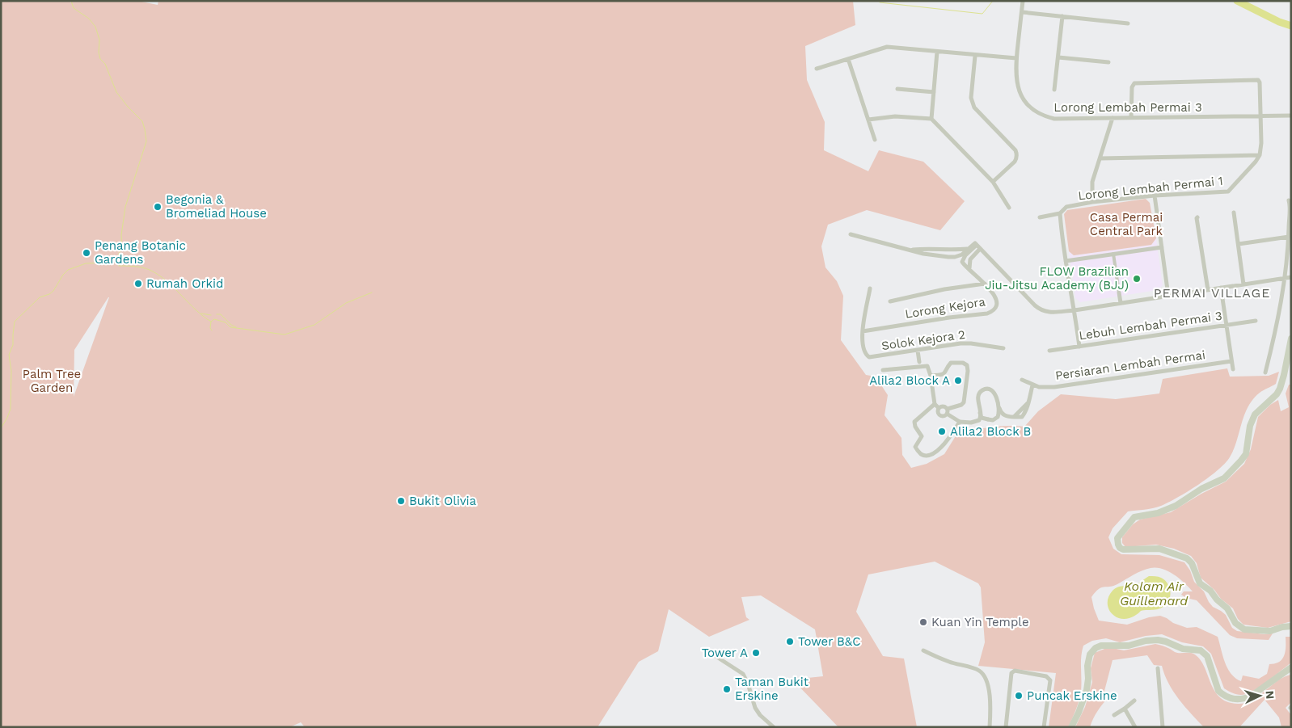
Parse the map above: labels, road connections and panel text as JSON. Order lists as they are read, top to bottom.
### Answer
{
  "streets": {
    "street": [
      "Lorong Lembah Permai 3",
      "Lorong Lembah Permai 1",
      "Lorong Kejora",
      "Lebuh Lembah Permai 3",
      "Solok Kejora 2",
      "Persiaran Lembah Permai"
    ]
  },
  "crossings": [
    ["Lorong Kejora", "Solok Kejora 2"]
  ],
  "districts": ["PERMAI VILLAGE"],
  "water": ["Kolam Air Guillemard"],
  "parks": ["Casa Permai Central Park", "Palm Tree Garden"],
  "places": [
    "Begonia & Bromeliad House",
    "Penang Botanic Gardens",
    "FLOW Brazilian Jiu-Jitsu Academy (BJJ)",
    "Rumah Orkid",
    "Alila2 Block A",
    "Alila2 Block B",
    "Bukit Olivia",
    "Kuan Yin Temple",
    "Tower B&C",
    "Tower A",
    "Taman Bukit Erskine",
    "Puncak Erskine"
  ],
  "north": "right"
}
